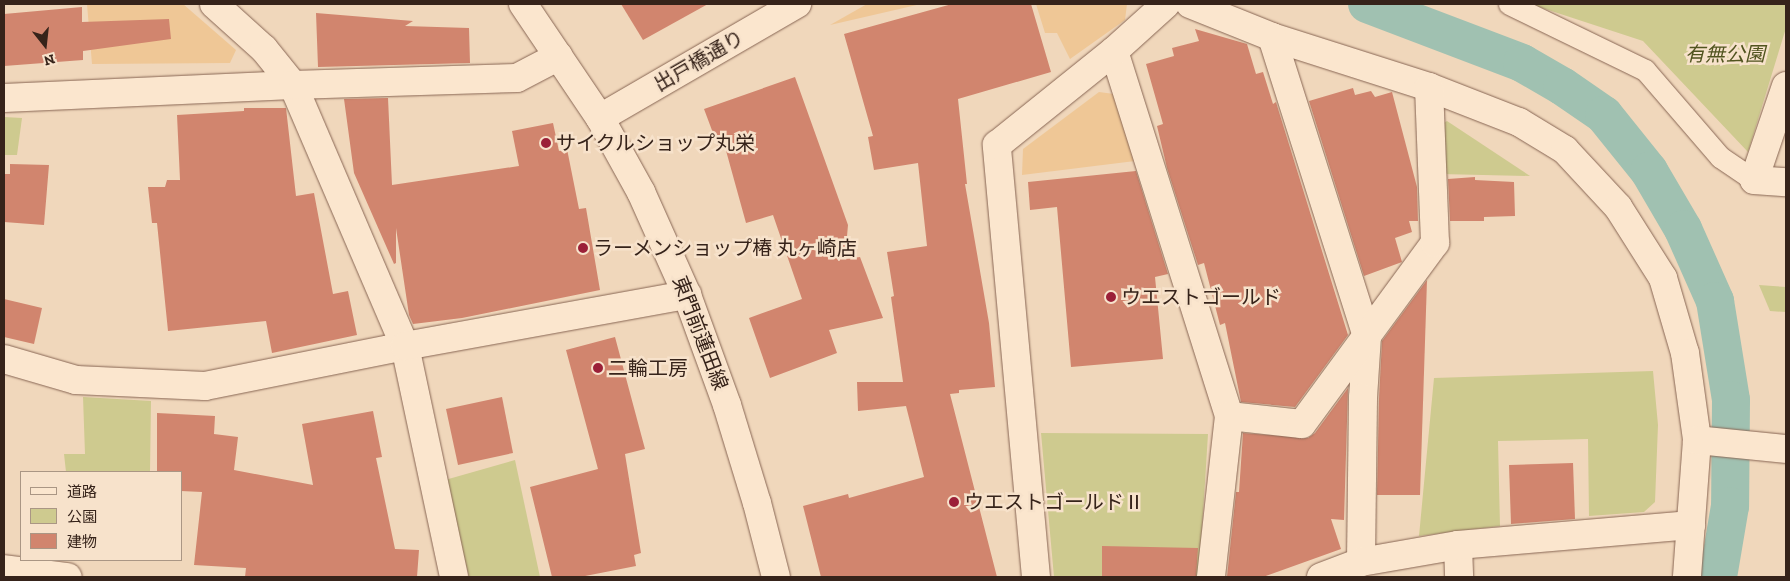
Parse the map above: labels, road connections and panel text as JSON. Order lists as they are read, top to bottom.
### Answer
{
  "streets": {
    "street": ["出戸橋通り", "東門前蓮田線"]
  },
  "crossings": [
    ["出戸橋通り", "東門前蓮田線"]
  ],
  "parks": ["有無公園"],
  "places": [
    "サイクルショップ丸栄",
    "ラーメンショップ椿 丸ヶ崎店",
    "ウエストゴールド",
    "二輪工房",
    "ウエストゴールドⅡ"
  ],
  "legend": ["道路", "公園", "建物"],
  "north": "bottom"
}
